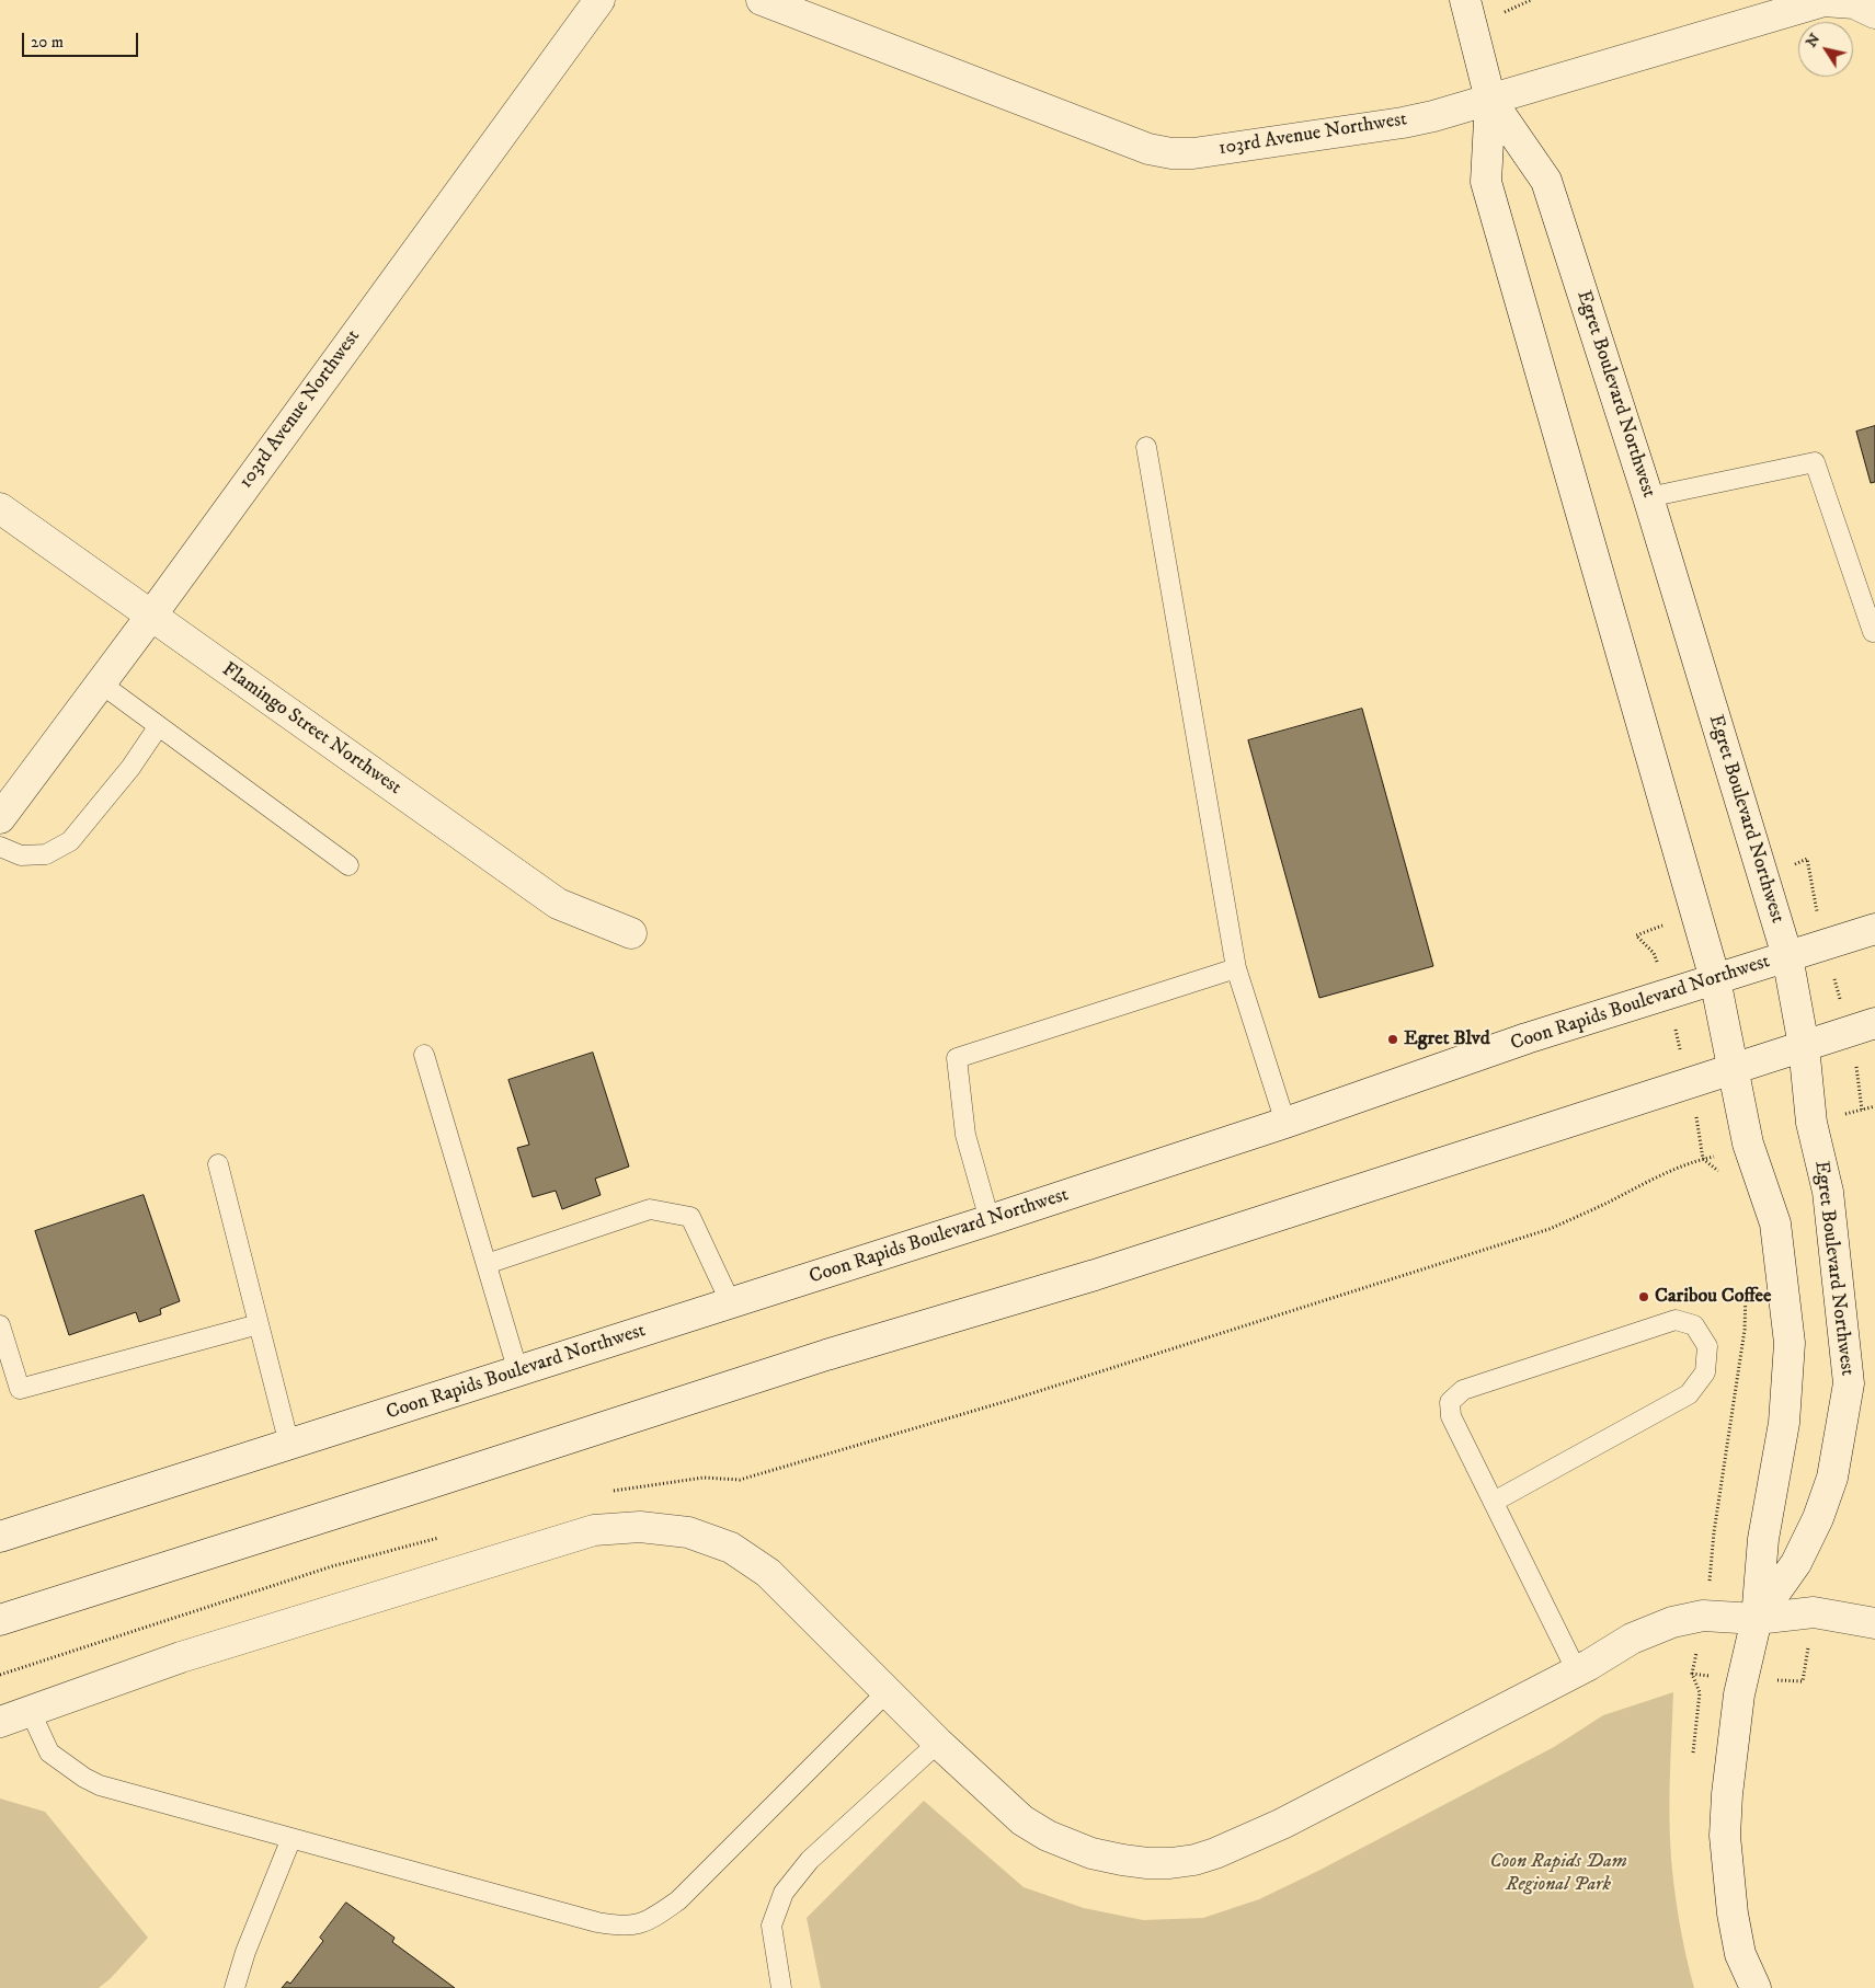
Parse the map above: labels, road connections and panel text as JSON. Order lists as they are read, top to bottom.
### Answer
{
  "streets": {
    "street": [
      "103rd Avenue Northwest",
      "Egret Boulevard Northwest",
      "Flamingo Street Northwest",
      "Coon Rapids Boulevard Northwest"
    ]
  },
  "crossings": [
    ["103rd Avenue Northwest", "Egret Boulevard Northwest"],
    ["103rd Avenue Northwest", "Flamingo Street Northwest"],
    ["Egret Boulevard Northwest", "Coon Rapids Boulevard Northwest"]
  ],
  "parks": ["Coon Rapids Dam Regional Park"],
  "places": ["Egret Blvd", "Caribou Coffee"],
  "scale_bar": "20 m",
  "north": "top left"
}
